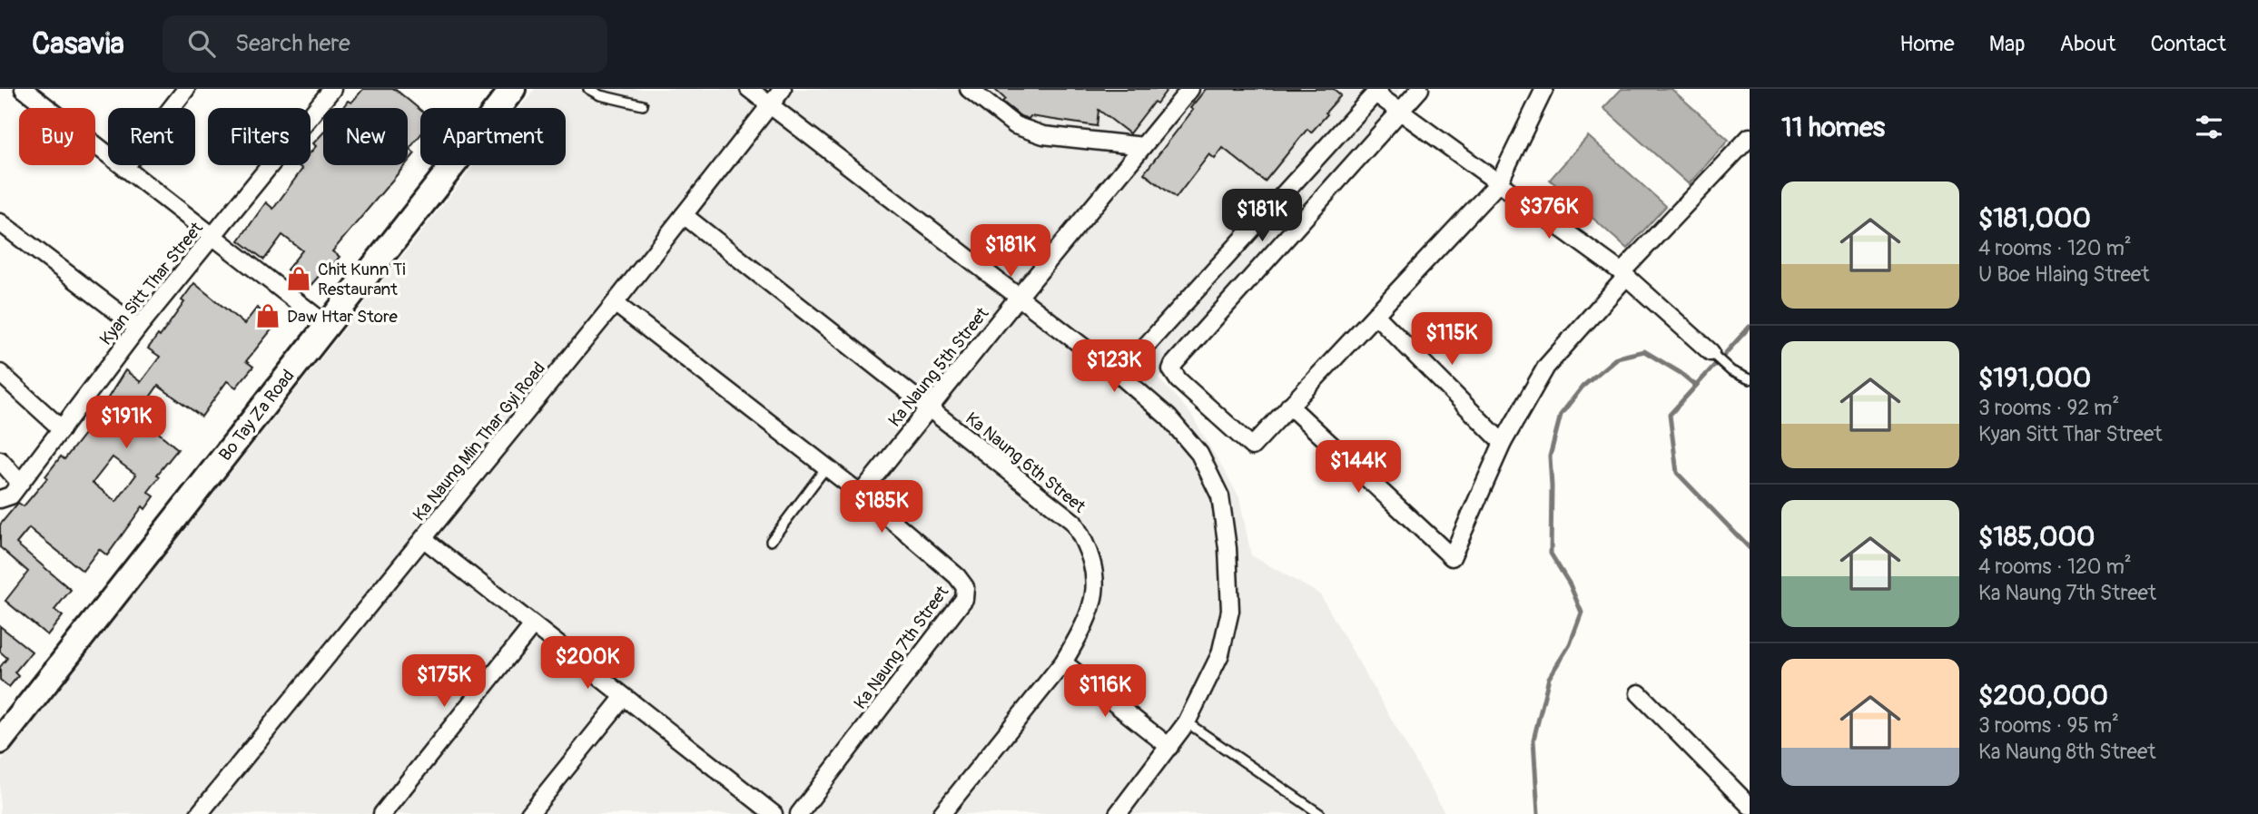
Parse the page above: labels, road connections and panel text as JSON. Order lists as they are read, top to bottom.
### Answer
{
  "streets": {
    "main road": ["Bo Tay Za Road"],
    "street": [
      "Kyan Sitt Thar Street",
      "Ka Naung 5th Street",
      "Ka Naung Min Thar Gyi Road",
      "Ka Naung 6th Street",
      "Ka Naung 7th Street"
    ]
  },
  "crossings": [
    ["Ka Naung 5th Street", "Ka Naung 6th Street"],
    ["Ka Naung 5th Street", "Ka Naung 7th Street"],
    ["Ka Naung Min Thar Gyi Road", "Ka Naung 6th Street"],
    ["Ka Naung Min Thar Gyi Road", "Ka Naung 7th Street"]
  ],
  "places": {
    "shop": ["Chit Kunn Ti Restaurant", "Daw Htar Store"]
  },
  "page": {
    "header": "Casavia",
    "search": "Search here",
    "nav": [
      "Home",
      "Map",
      "About",
      "Contact"
    ],
    "heading": "11 homes",
    "chip": [
      "Buy",
      "Rent",
      "Filters",
      "New",
      "Apartment"
    ],
    "list": [
      {
        "name": "$181,000",
        "note": "4 rooms · 120 m² · U Boe Hlaing Street"
      },
      {
        "name": "$191,000",
        "note": "3 rooms · 92 m² · Kyan Sitt Thar Street"
      },
      {
        "name": "$185,000",
        "note": "4 rooms · 120 m² · Ka Naung 7th Street"
      },
      {
        "name": "$200,000",
        "note": "3 rooms · 95 m² · Ka Naung 8th Street"
      }
    ],
    "price": [
      "$376K",
      "$181K",
      "$181K",
      "$115K",
      "$123K",
      "$191K",
      "$144K",
      "$185K",
      "$200K",
      "$175K",
      "$116K"
    ]
  }
}
